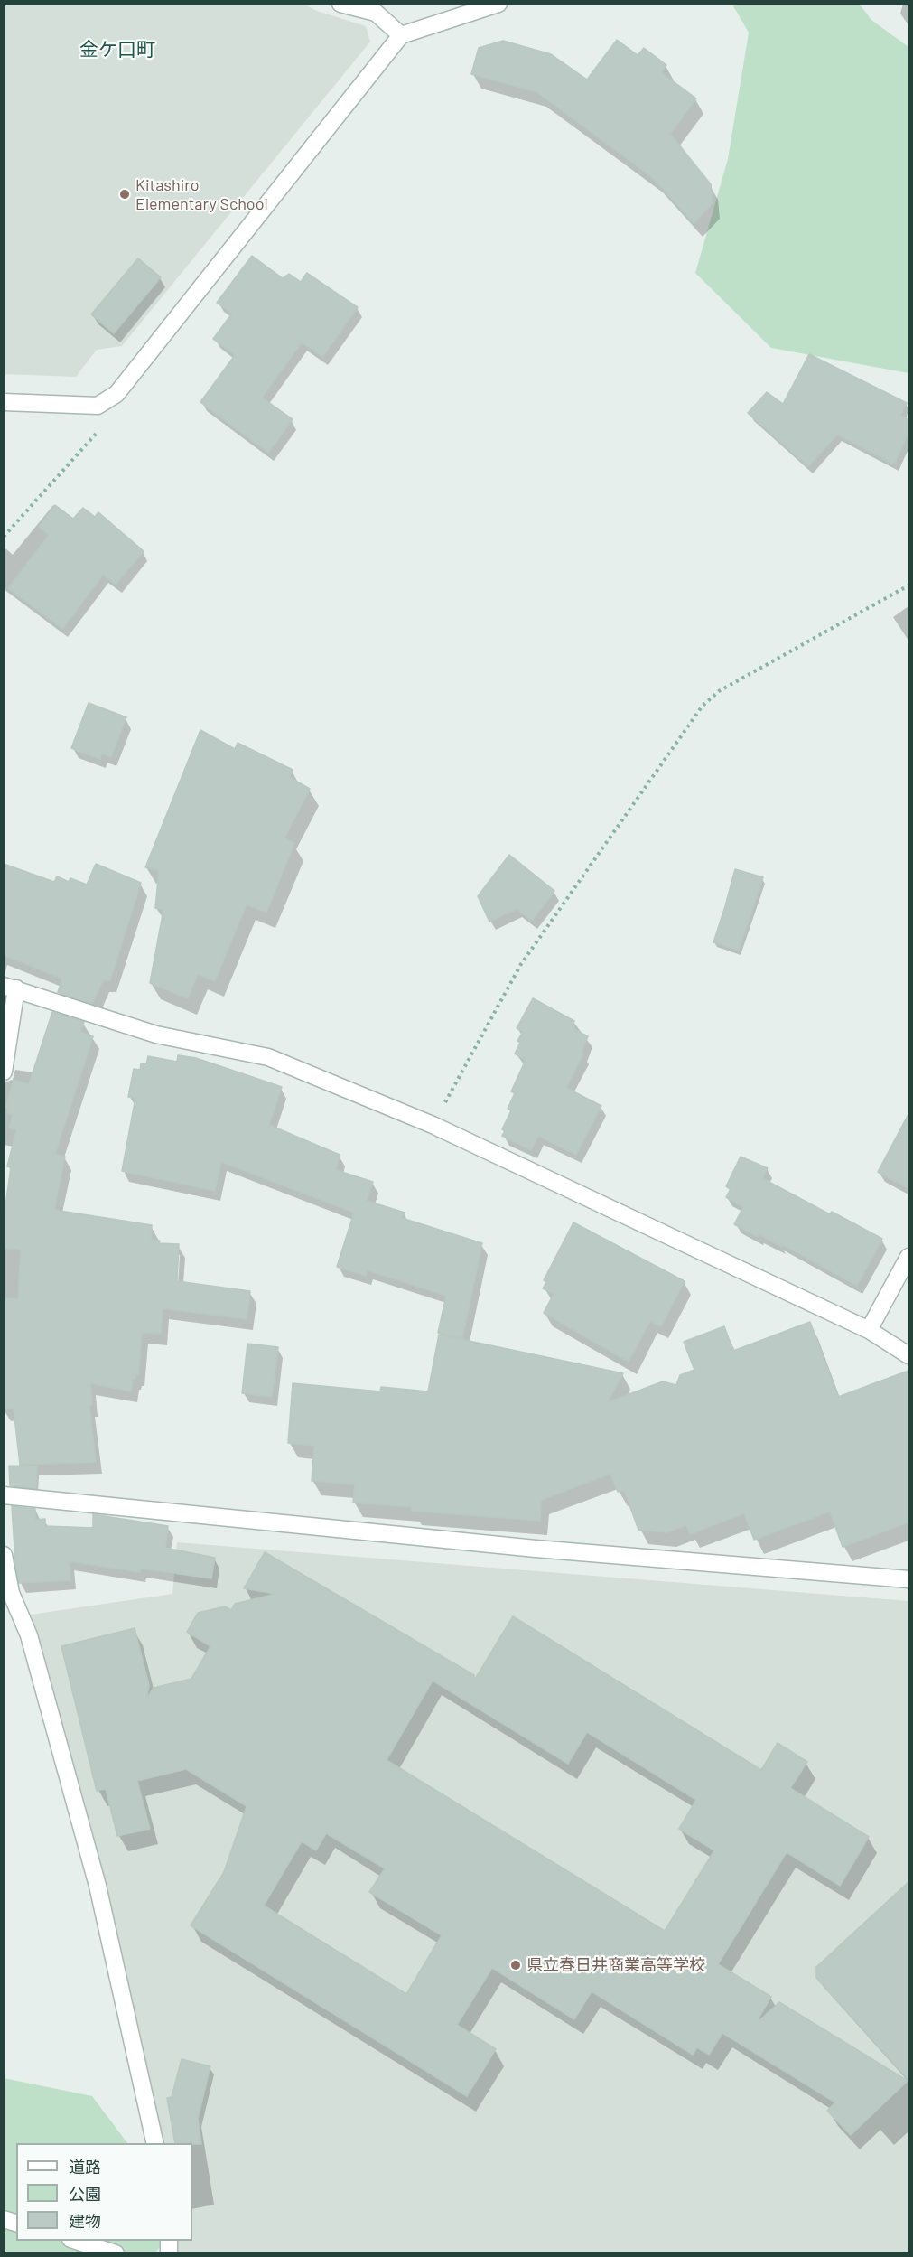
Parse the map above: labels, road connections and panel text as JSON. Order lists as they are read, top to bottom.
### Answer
{
  "districts": ["金ケ口町"],
  "places": ["Kitashiro Elementary School", "県立春日井商業高等学校"],
  "legend": ["道路", "公園", "建物"]
}
